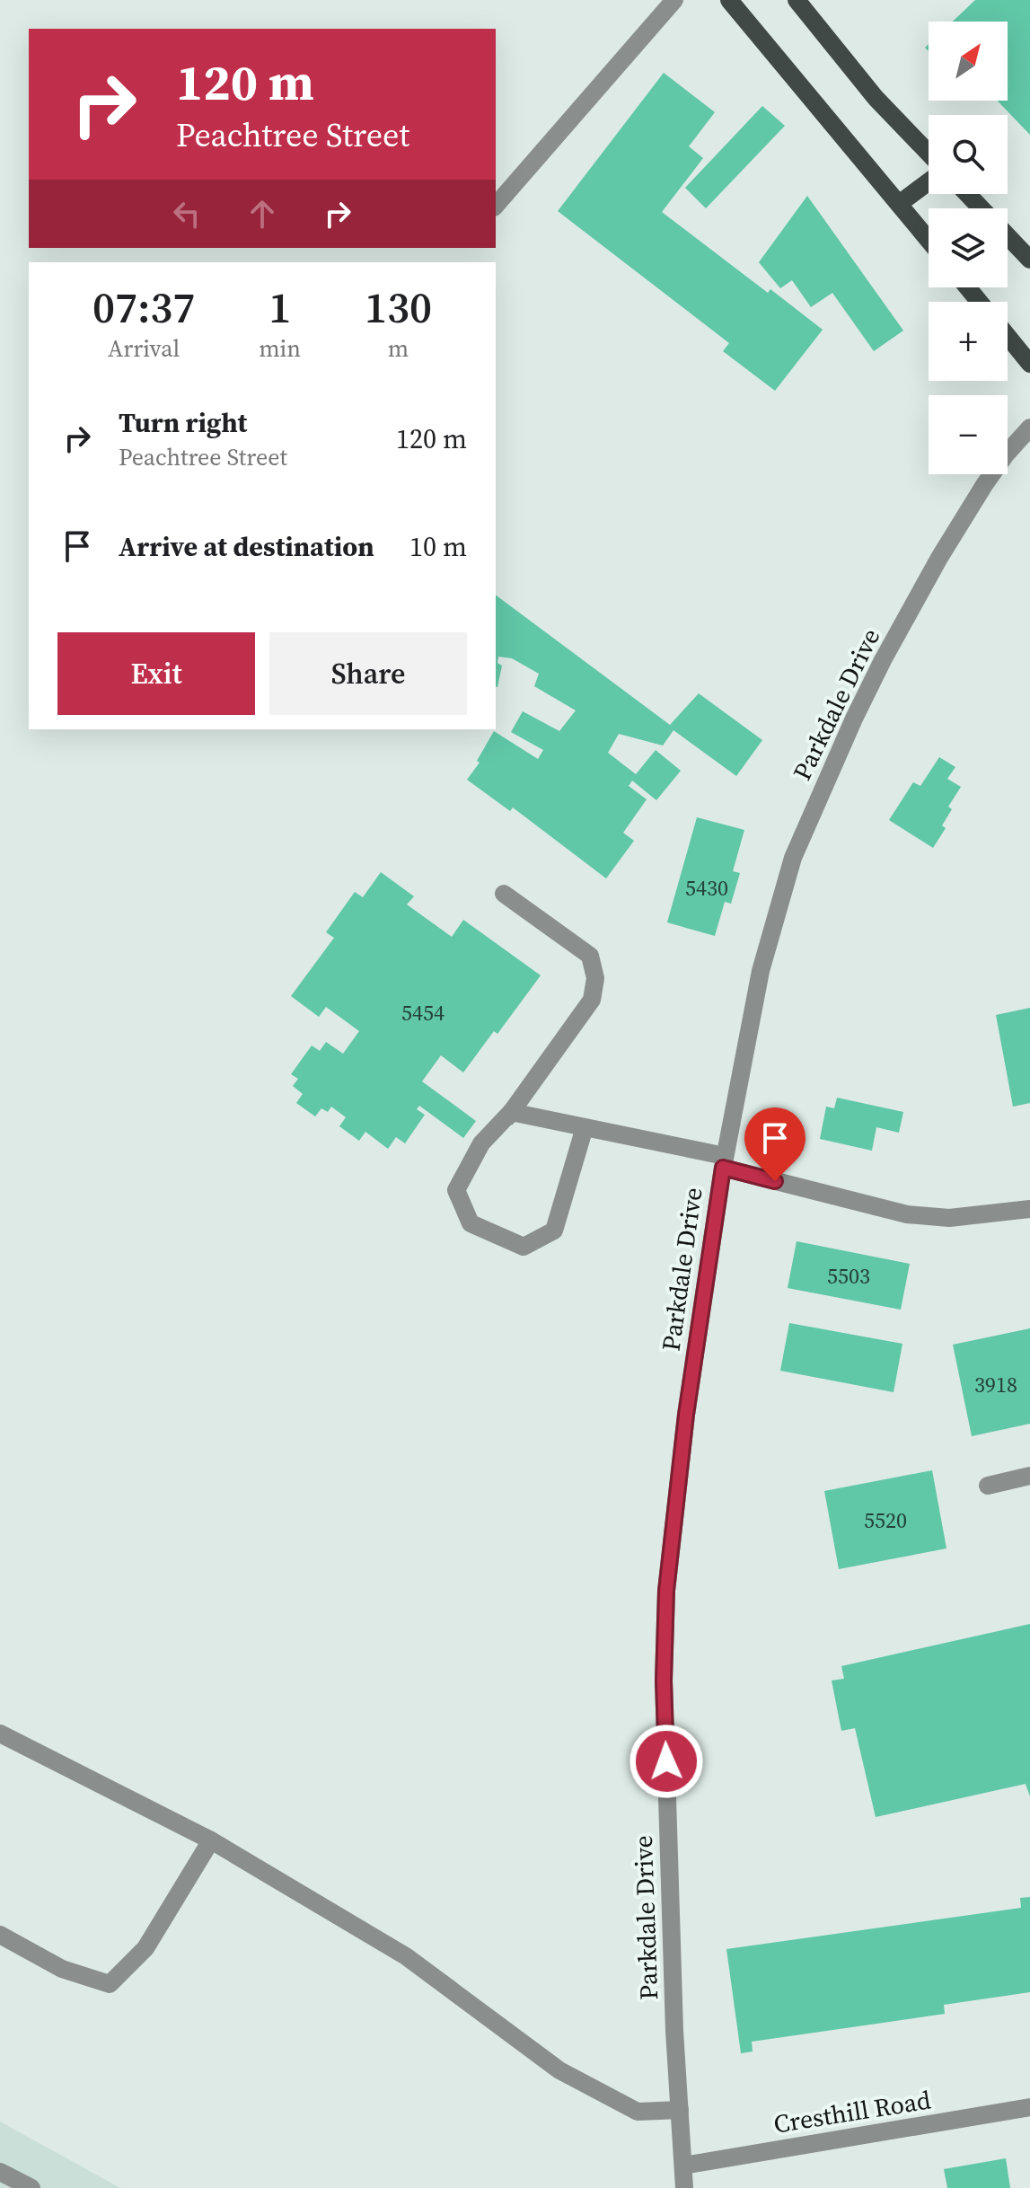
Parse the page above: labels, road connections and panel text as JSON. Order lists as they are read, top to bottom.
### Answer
{
  "streets": {
    "street": ["Parkdale Drive", "Cresthill Road"]
  },
  "crossings": [
    ["Parkdale Drive", "Cresthill Road"]
  ],
  "house_numbers": [
    "5430",
    "5454",
    "5503",
    "3918",
    "5520"
  ],
  "north": "top right",
  "page": {
    "map_buttons": ["+", "−"],
    "turn": ["120 m", "Peachtree Street"],
    "eta": [
      "07:37",
      "Arrival",
      "1",
      "min",
      "130",
      "m"
    ],
    "list": [
      {
        "name": "Turn right",
        "note": "Peachtree Street",
        "value": "120 m"
      },
      {
        "name": "Arrive at destination",
        "value": "10 m"
      }
    ],
    "buttons": ["Exit", "Share"]
  }
}
